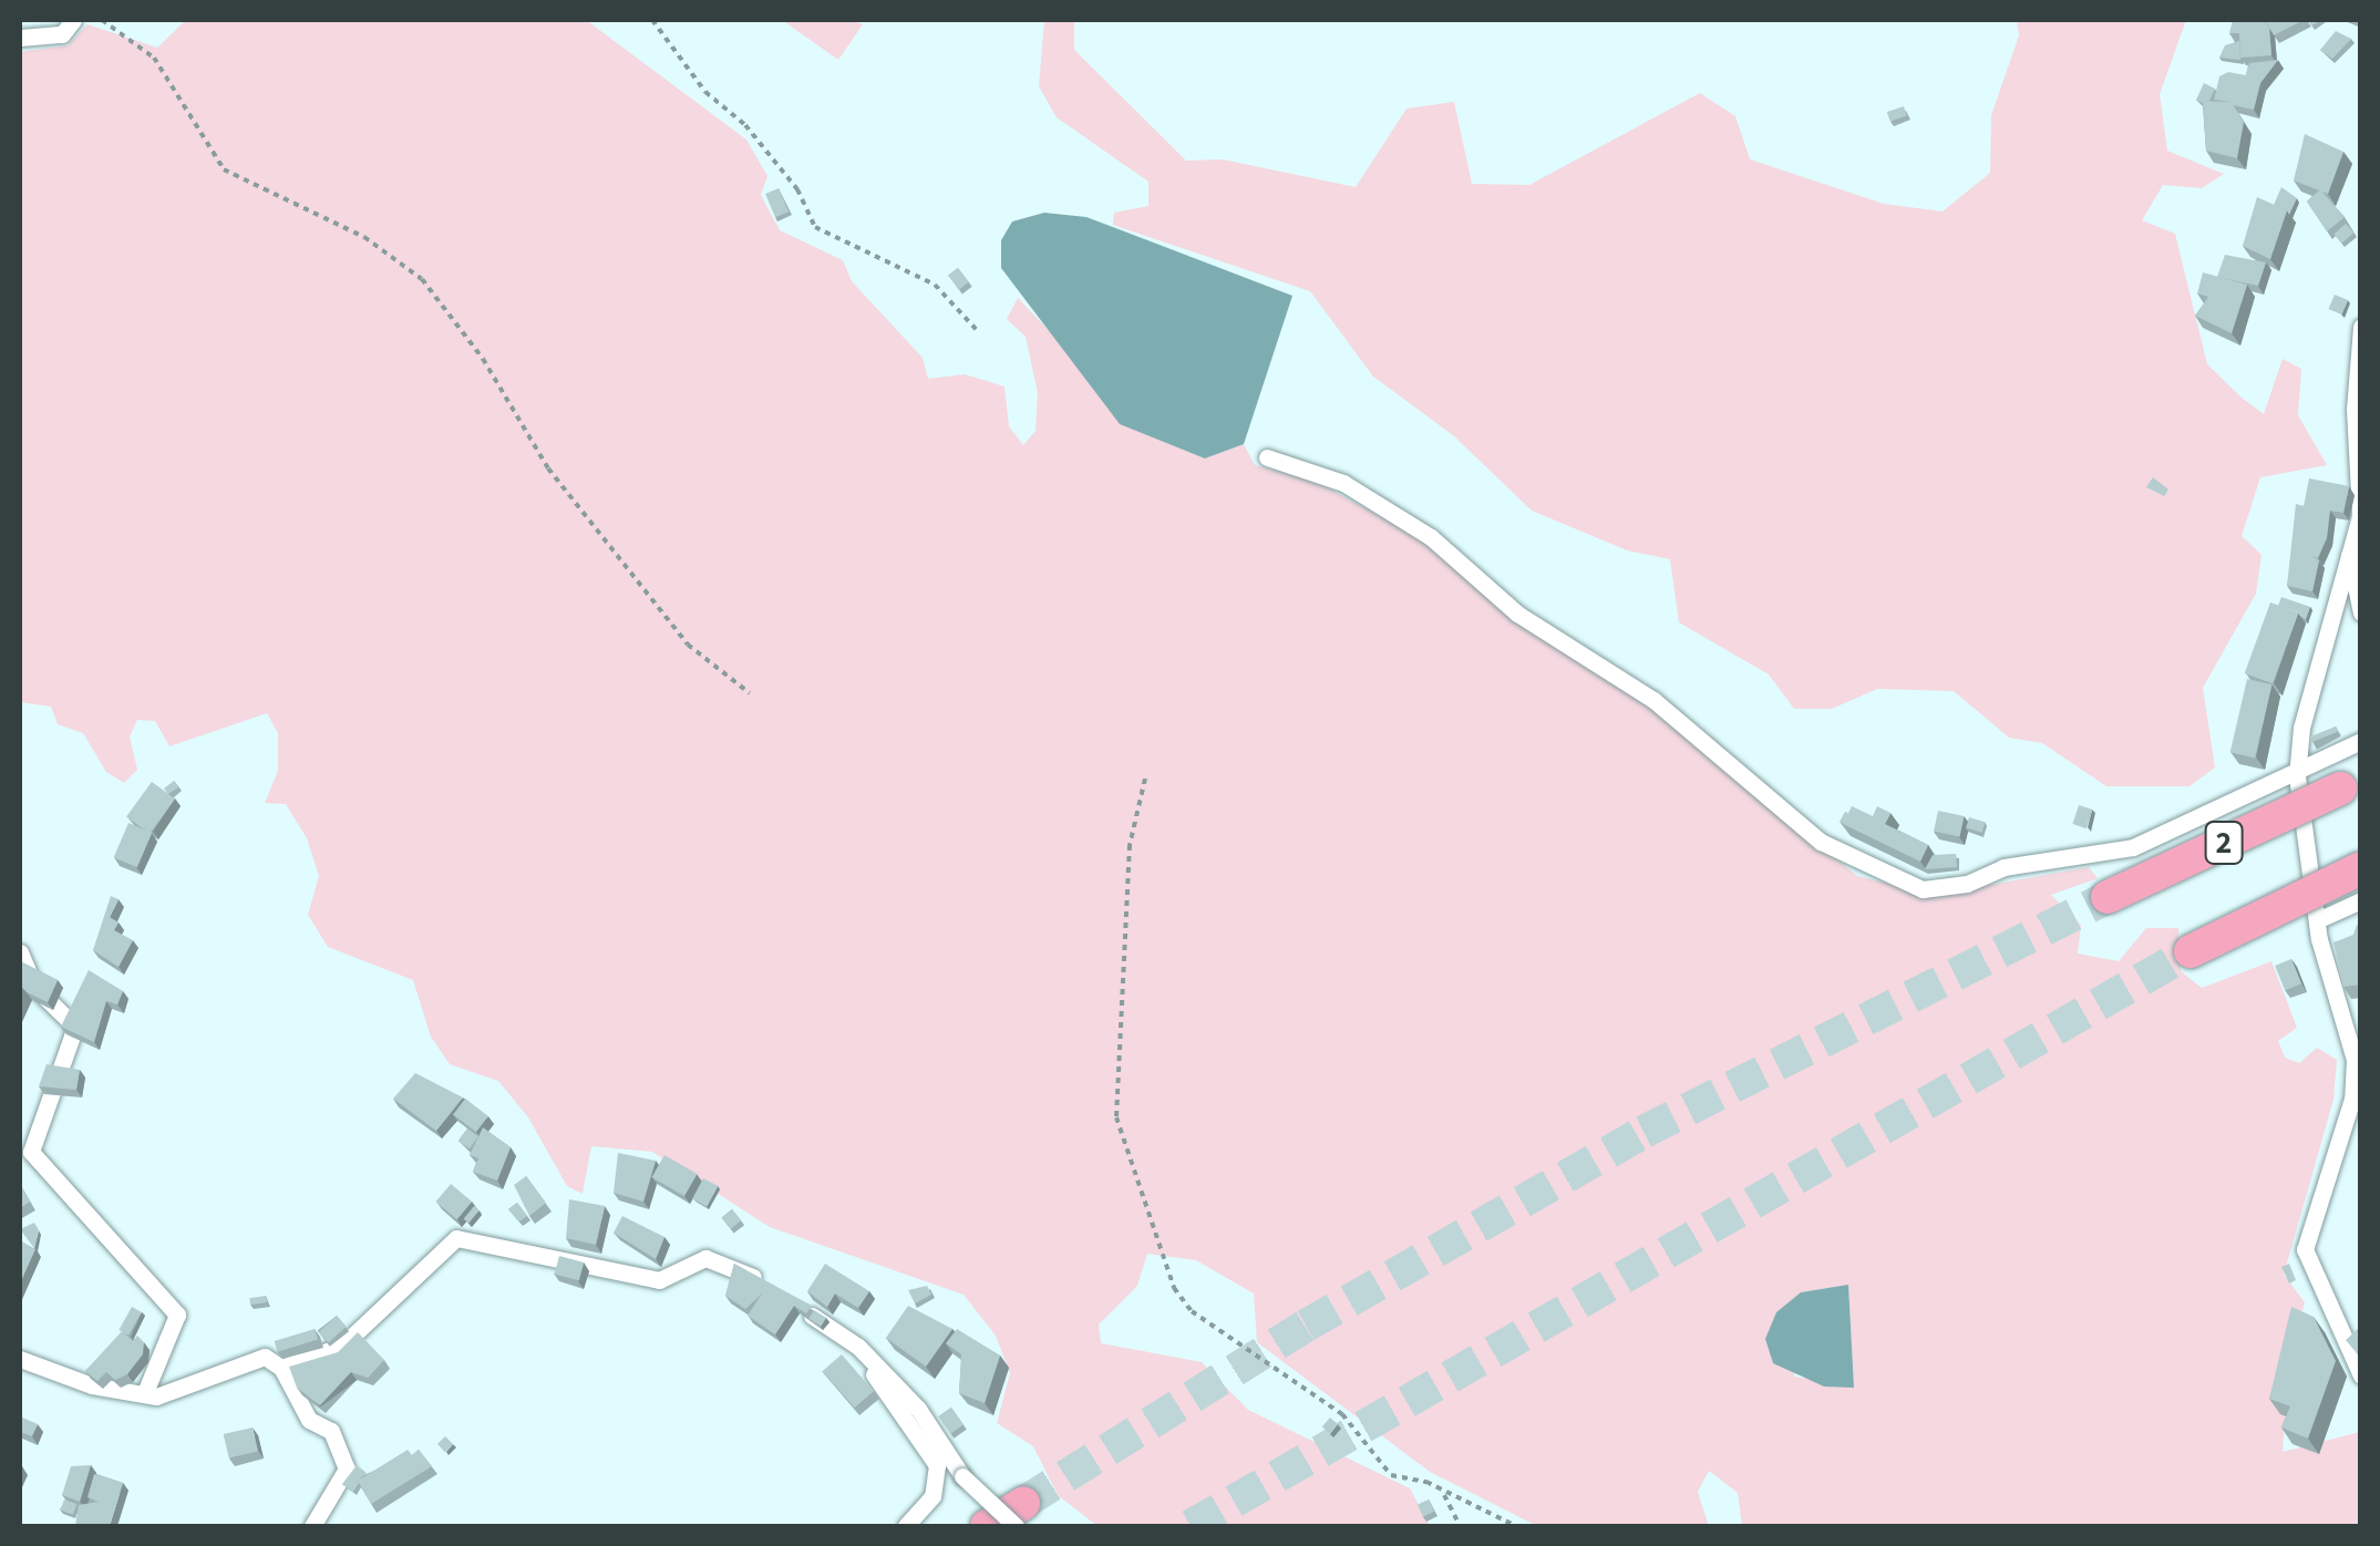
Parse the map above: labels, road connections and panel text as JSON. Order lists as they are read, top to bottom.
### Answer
{
  "streets": {
    "highway": ["2"]
  }
}
